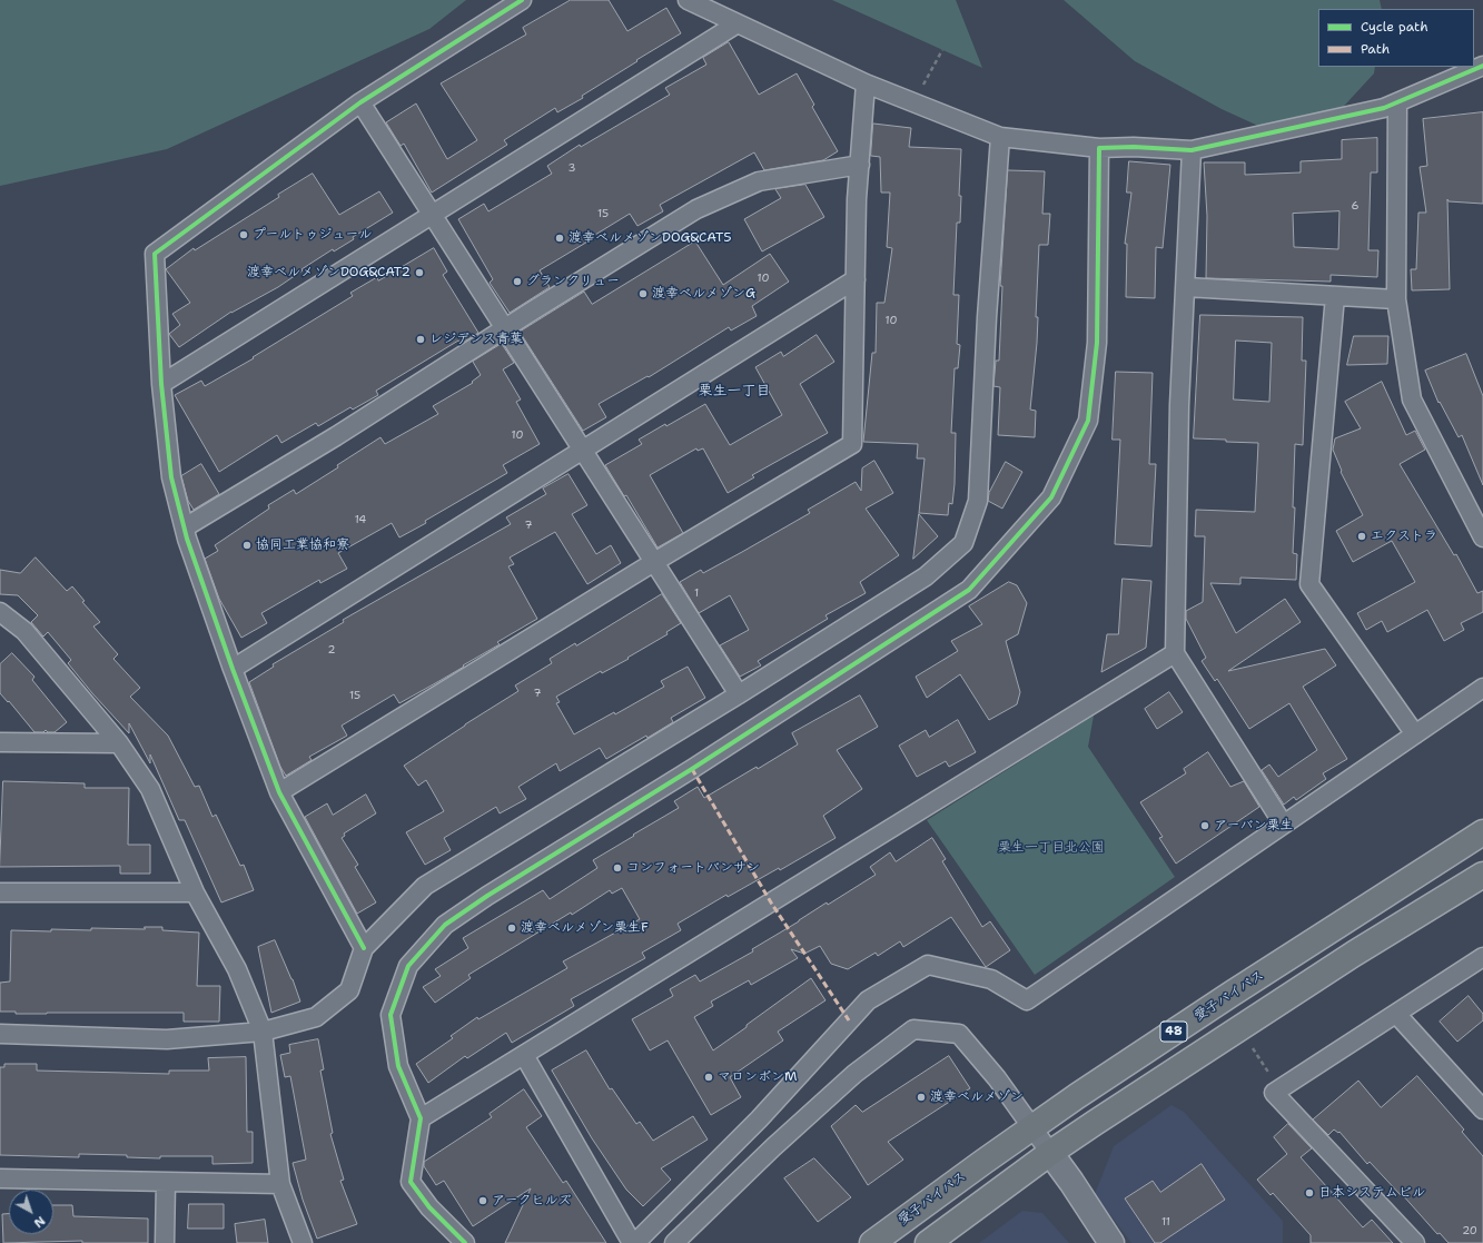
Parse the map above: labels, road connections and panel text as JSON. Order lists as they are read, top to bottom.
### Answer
{
  "streets": {
    "highway": ["愛子バイパス", "48"]
  },
  "districts": ["栗生一丁目"],
  "parks": ["栗生一丁目北公園"],
  "places": [
    "プールトゥジュール",
    "渡幸ベルメゾンDOG&CAT5",
    "渡幸ベルメゾンDOG&CAT2",
    "グランクリュー",
    "渡幸ベルメゾンG",
    "レジデンス青葉",
    "エクストラ",
    "協同工業協和寮",
    "アーバン栗生",
    "コンフォートバンサン",
    "渡幸ベルメゾン栗生F",
    "マロンボンM",
    "渡幸ベルメゾン",
    "日本システムビル",
    "アークヒルズ"
  ],
  "house_numbers": [
    "3",
    "6",
    "15",
    "10",
    "10",
    "10",
    "14",
    "7",
    "1",
    "2",
    "7",
    "15",
    "11",
    "20"
  ],
  "legend": ["Cycle path", "Path"],
  "north": "bottom right"
}
